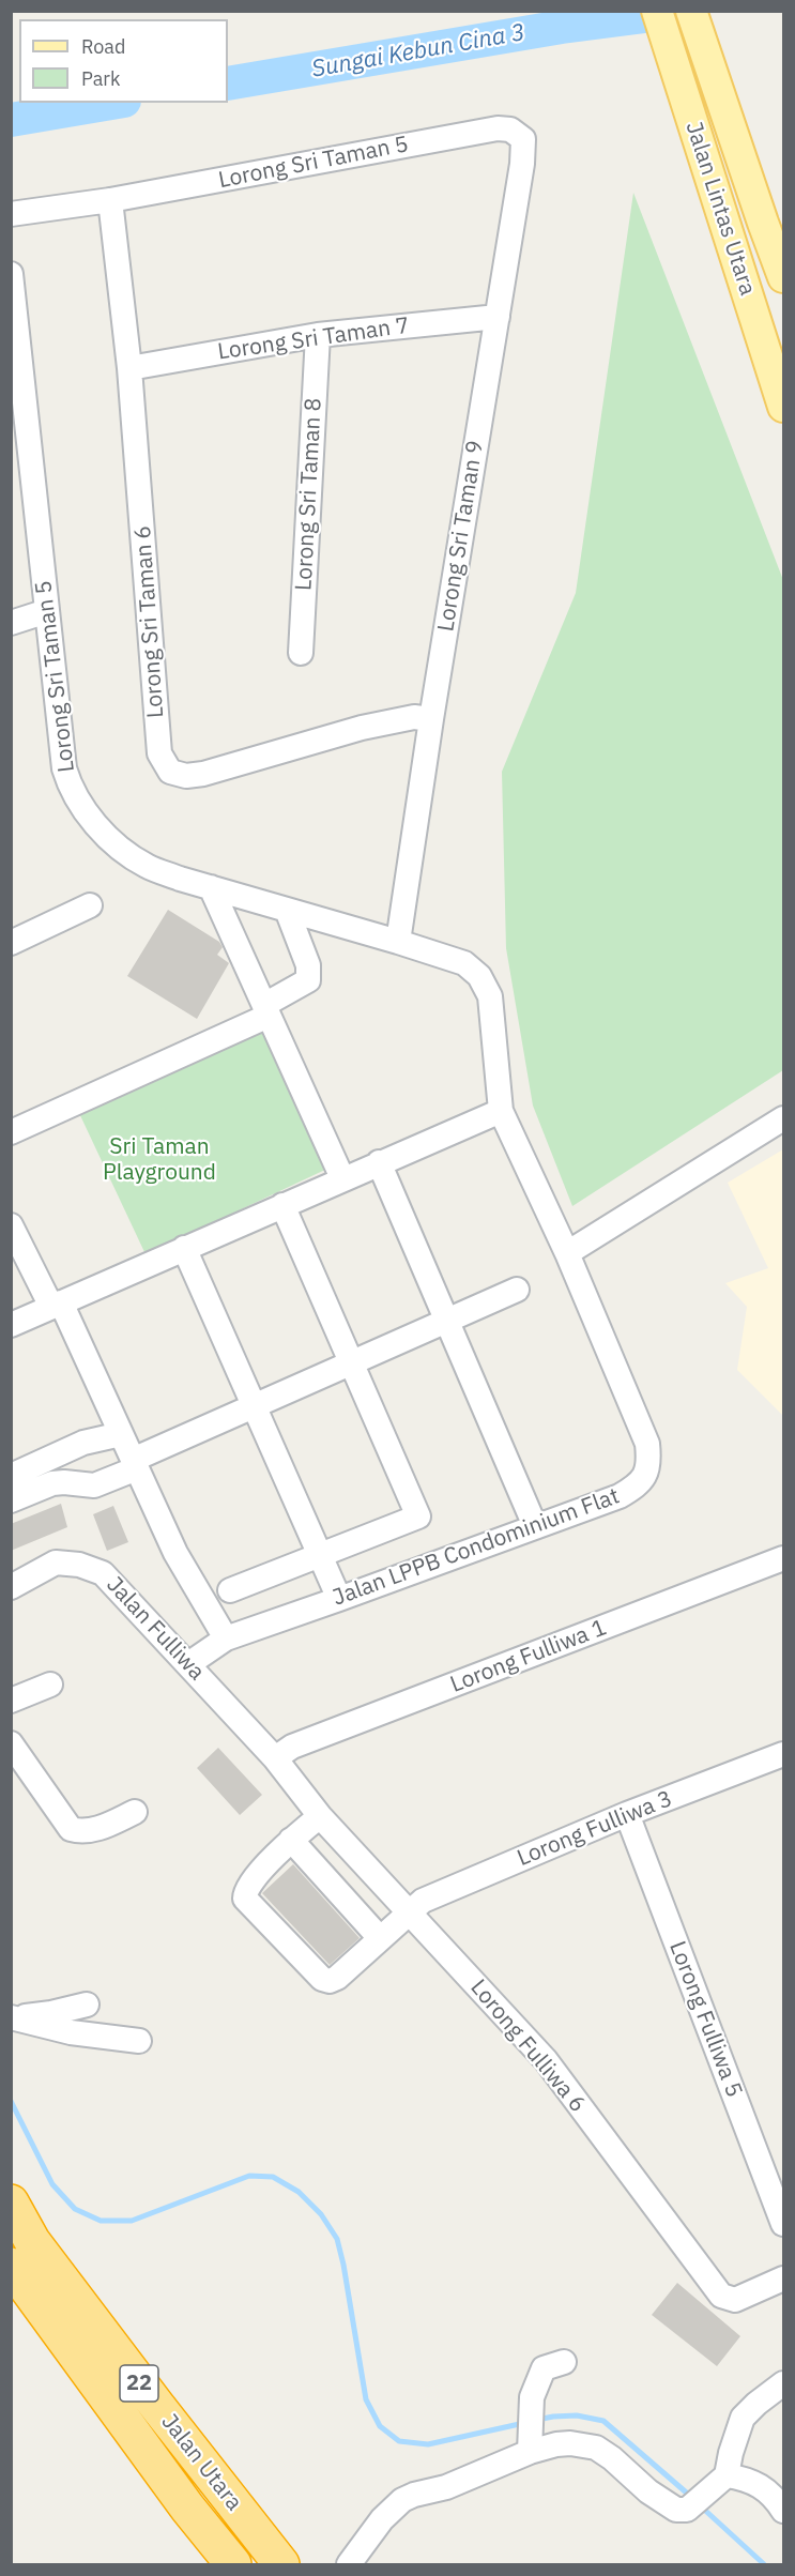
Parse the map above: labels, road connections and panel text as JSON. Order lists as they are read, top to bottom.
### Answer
{
  "streets": {
    "highway": ["22", "Jalan Utara"],
    "main road": ["Jalan Lintas Utara"],
    "street": [
      "Lorong Sri Taman 5",
      "Lorong Sri Taman 7",
      "Lorong Sri Taman 8",
      "Lorong Sri Taman 9",
      "Lorong Sri Taman 6",
      "Jalan LPPB Condominium Flat",
      "Jalan Fulliwa",
      "Lorong Fulliwa 1",
      "Lorong Fulliwa 3",
      "Lorong Fulliwa 5",
      "Lorong Fulliwa 6"
    ]
  },
  "crossings": [
    ["Lorong Sri Taman 5", "Lorong Sri Taman 9"],
    ["Lorong Sri Taman 5", "Lorong Sri Taman 6"],
    ["Lorong Sri Taman 5", "Jalan LPPB Condominium Flat"],
    ["Lorong Sri Taman 7", "Lorong Sri Taman 8"],
    ["Lorong Sri Taman 7", "Lorong Sri Taman 9"],
    ["Lorong Sri Taman 7", "Lorong Sri Taman 6"],
    ["Lorong Sri Taman 9", "Lorong Sri Taman 6"],
    ["Jalan LPPB Condominium Flat", "Jalan Fulliwa"],
    ["Jalan Fulliwa", "Lorong Fulliwa 1"],
    ["Jalan Fulliwa", "Lorong Fulliwa 6"],
    ["Lorong Fulliwa 1", "Lorong Fulliwa 6"],
    ["Lorong Fulliwa 3", "Lorong Fulliwa 5"],
    ["Lorong Fulliwa 3", "Lorong Fulliwa 6"]
  ],
  "water": ["Sungai Kebun Cina 3"],
  "parks": ["Sri Taman Playground"],
  "legend": ["Road", "Park"]
}
